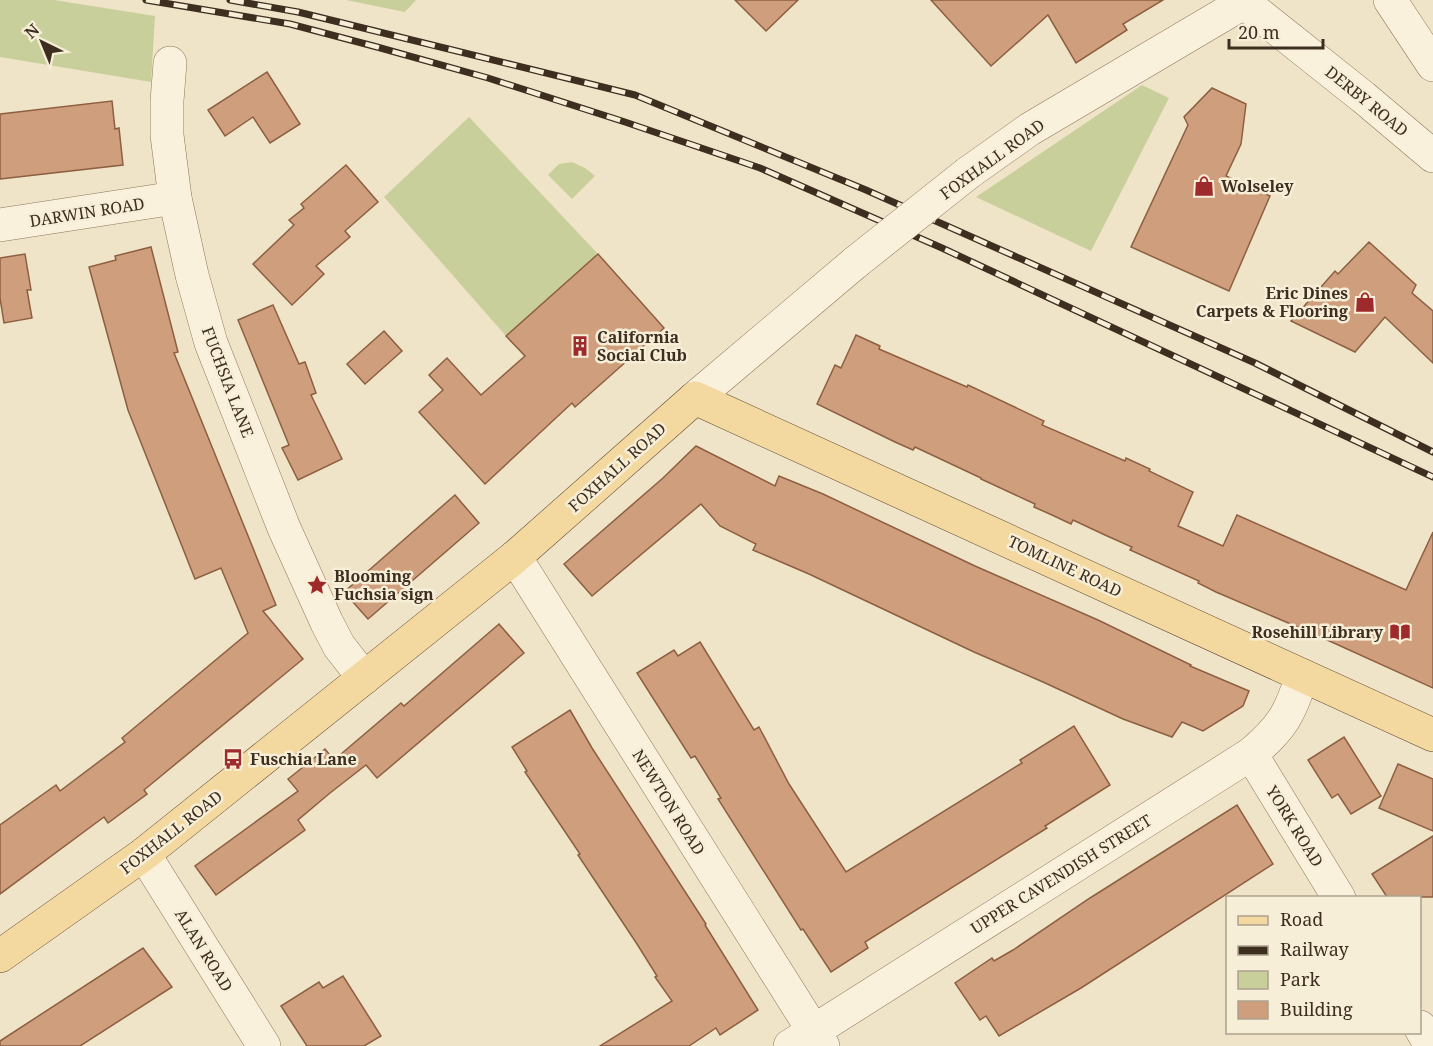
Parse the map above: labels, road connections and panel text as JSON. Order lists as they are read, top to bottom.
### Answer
{
  "streets": {
    "main road": ["FOXHALL ROAD", "TOMLINE ROAD"],
    "street": [
      "DERBY ROAD",
      "DARWIN ROAD",
      "FUCHSIA LANE",
      "NEWTON ROAD",
      "YORK ROAD",
      "UPPER CAVENDISH STREET",
      "ALAN ROAD"
    ]
  },
  "crossings": [
    ["DERBY ROAD", "FOXHALL ROAD"],
    ["FOXHALL ROAD", "FUCHSIA LANE"],
    ["FOXHALL ROAD", "TOMLINE ROAD"],
    ["FOXHALL ROAD", "NEWTON ROAD"],
    ["FOXHALL ROAD", "ALAN ROAD"],
    ["DARWIN ROAD", "FUCHSIA LANE"],
    ["TOMLINE ROAD", "UPPER CAVENDISH STREET"],
    ["NEWTON ROAD", "UPPER CAVENDISH STREET"],
    ["YORK ROAD", "UPPER CAVENDISH STREET"]
  ],
  "places": {
    "shop": ["Wolseley", "Eric Dines Carpets & Flooring"],
    "building": ["California Social Club"],
    "place": ["Blooming Fuchsia sign"],
    "library": ["Rosehill Library"],
    "bus stop": ["Fuschia Lane"]
  },
  "legend": [
    "Road",
    "Railway",
    "Park",
    "Building"
  ],
  "scale_bar": "20 m",
  "north": "top left"
}
